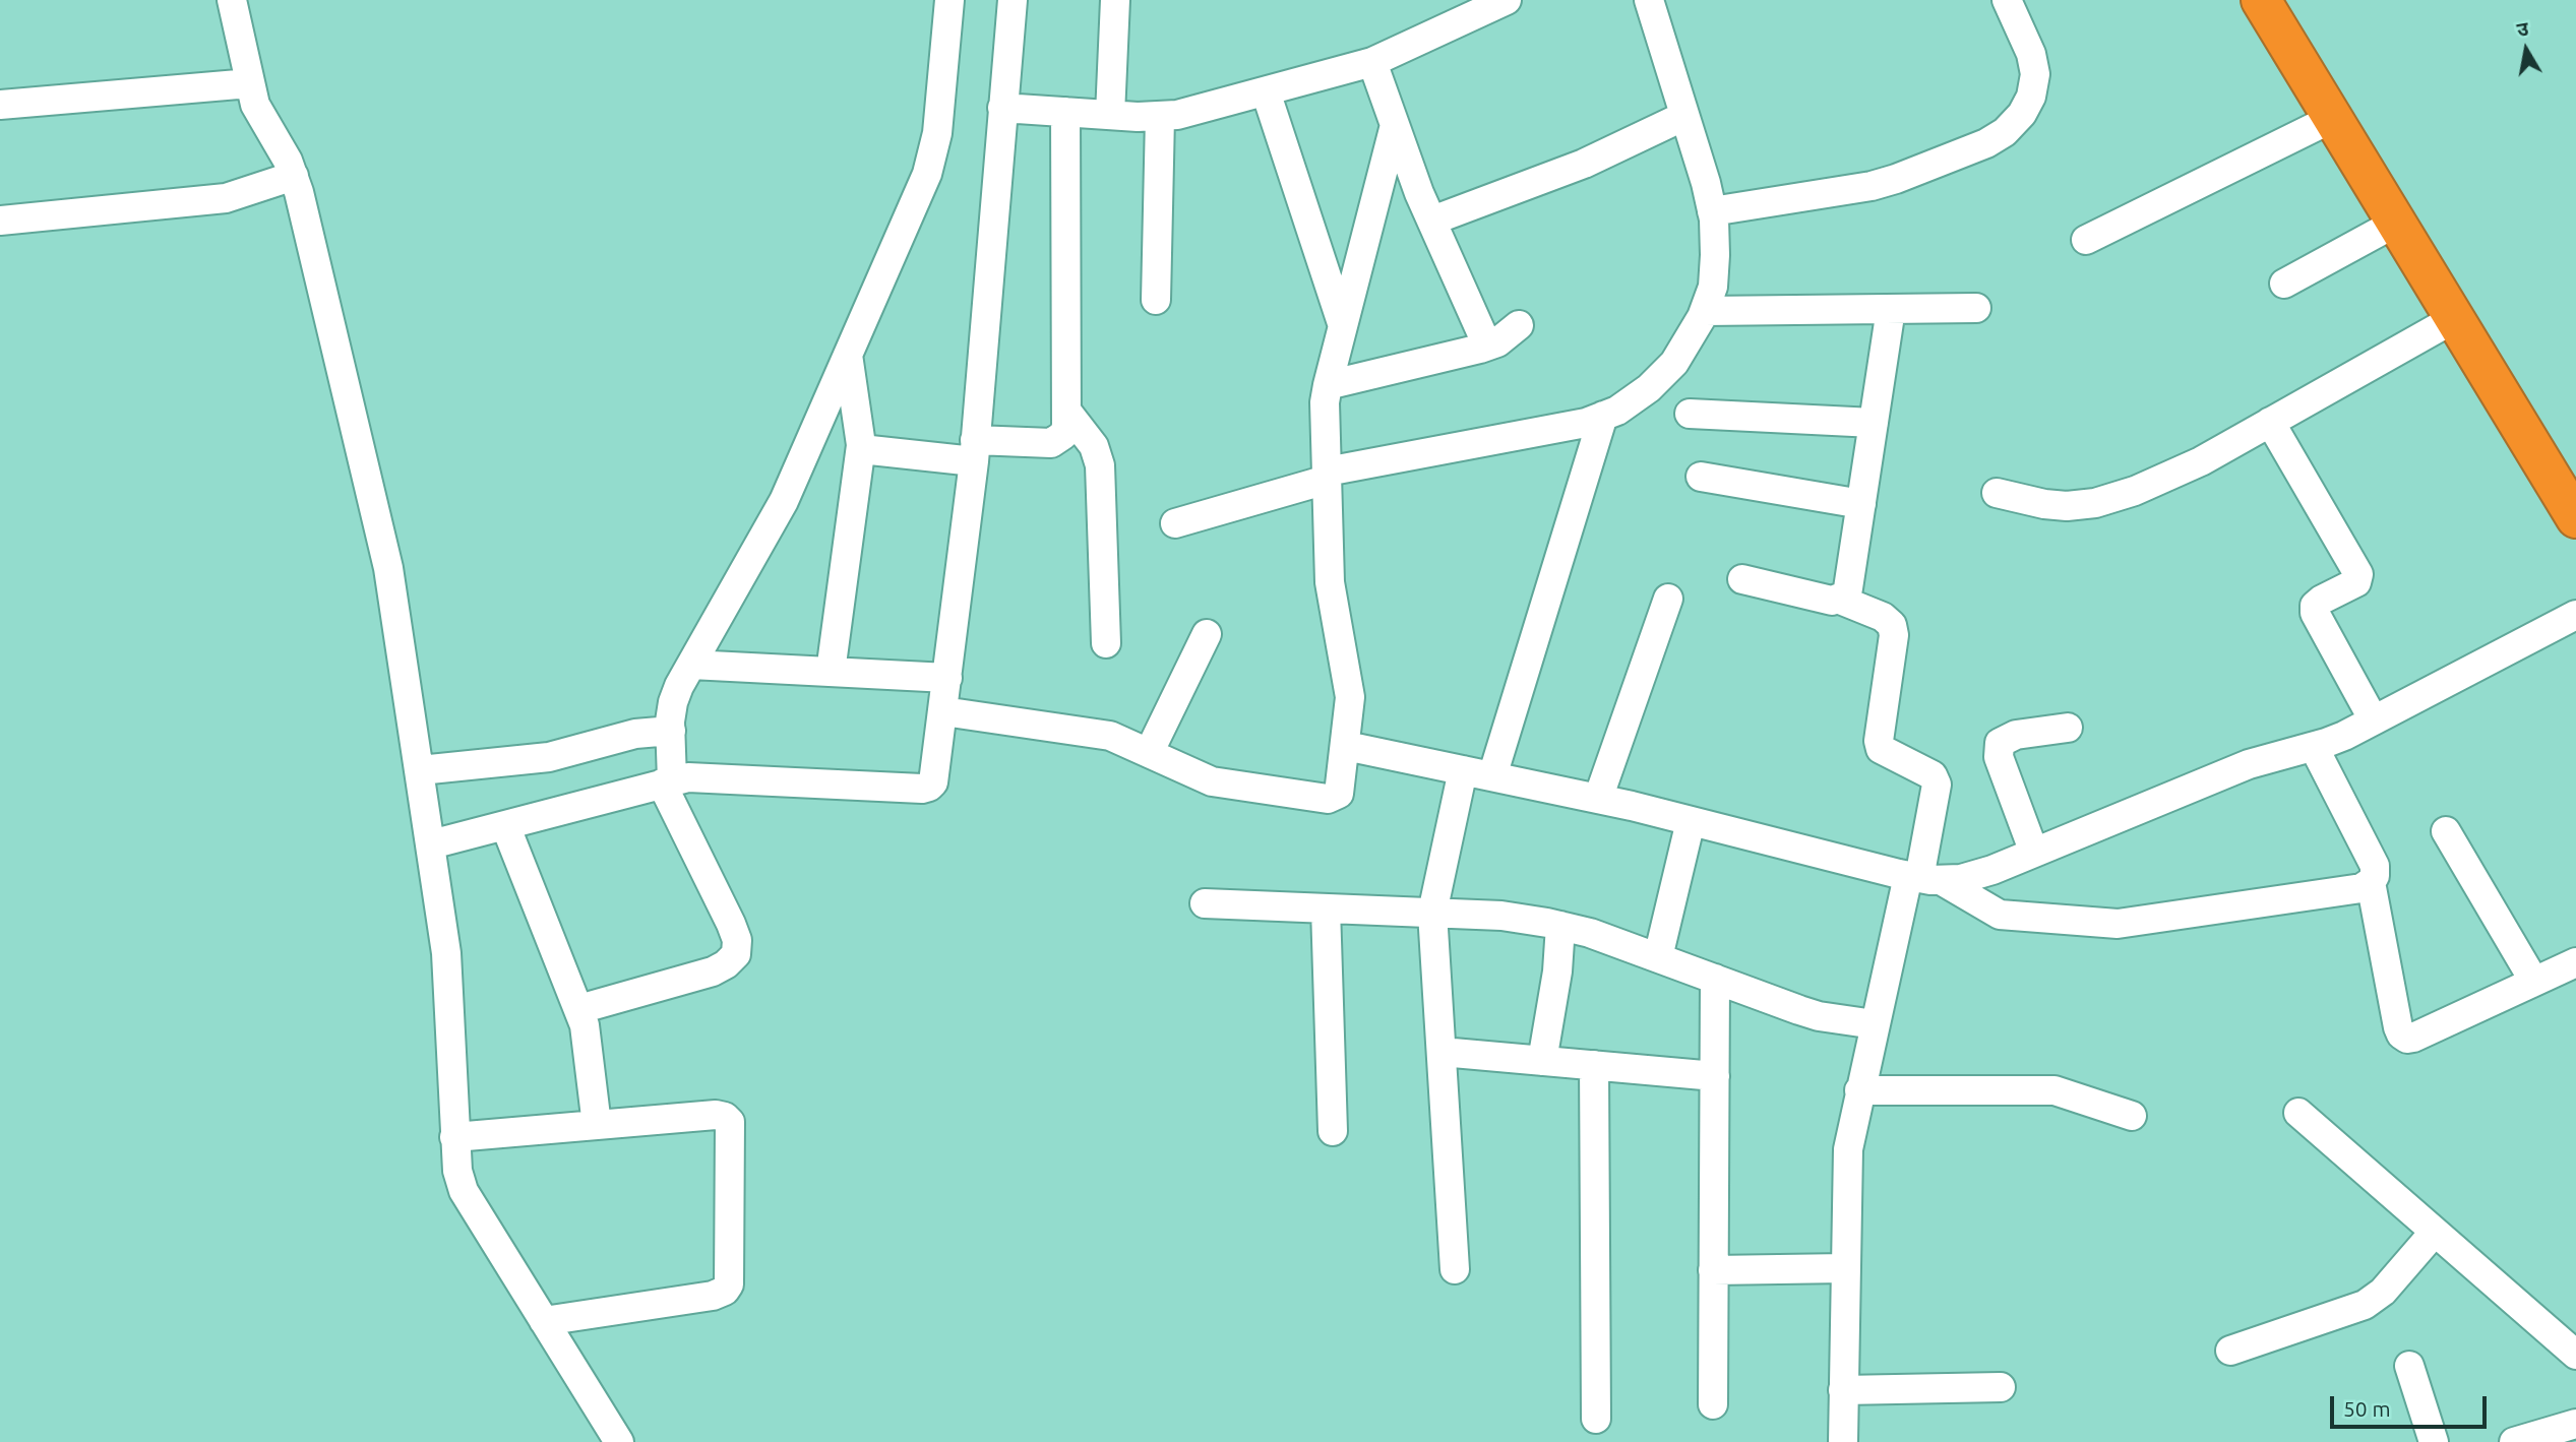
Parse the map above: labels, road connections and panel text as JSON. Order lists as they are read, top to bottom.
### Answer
{
  "scale_bar": "50 m",
  "north": "top"
}
